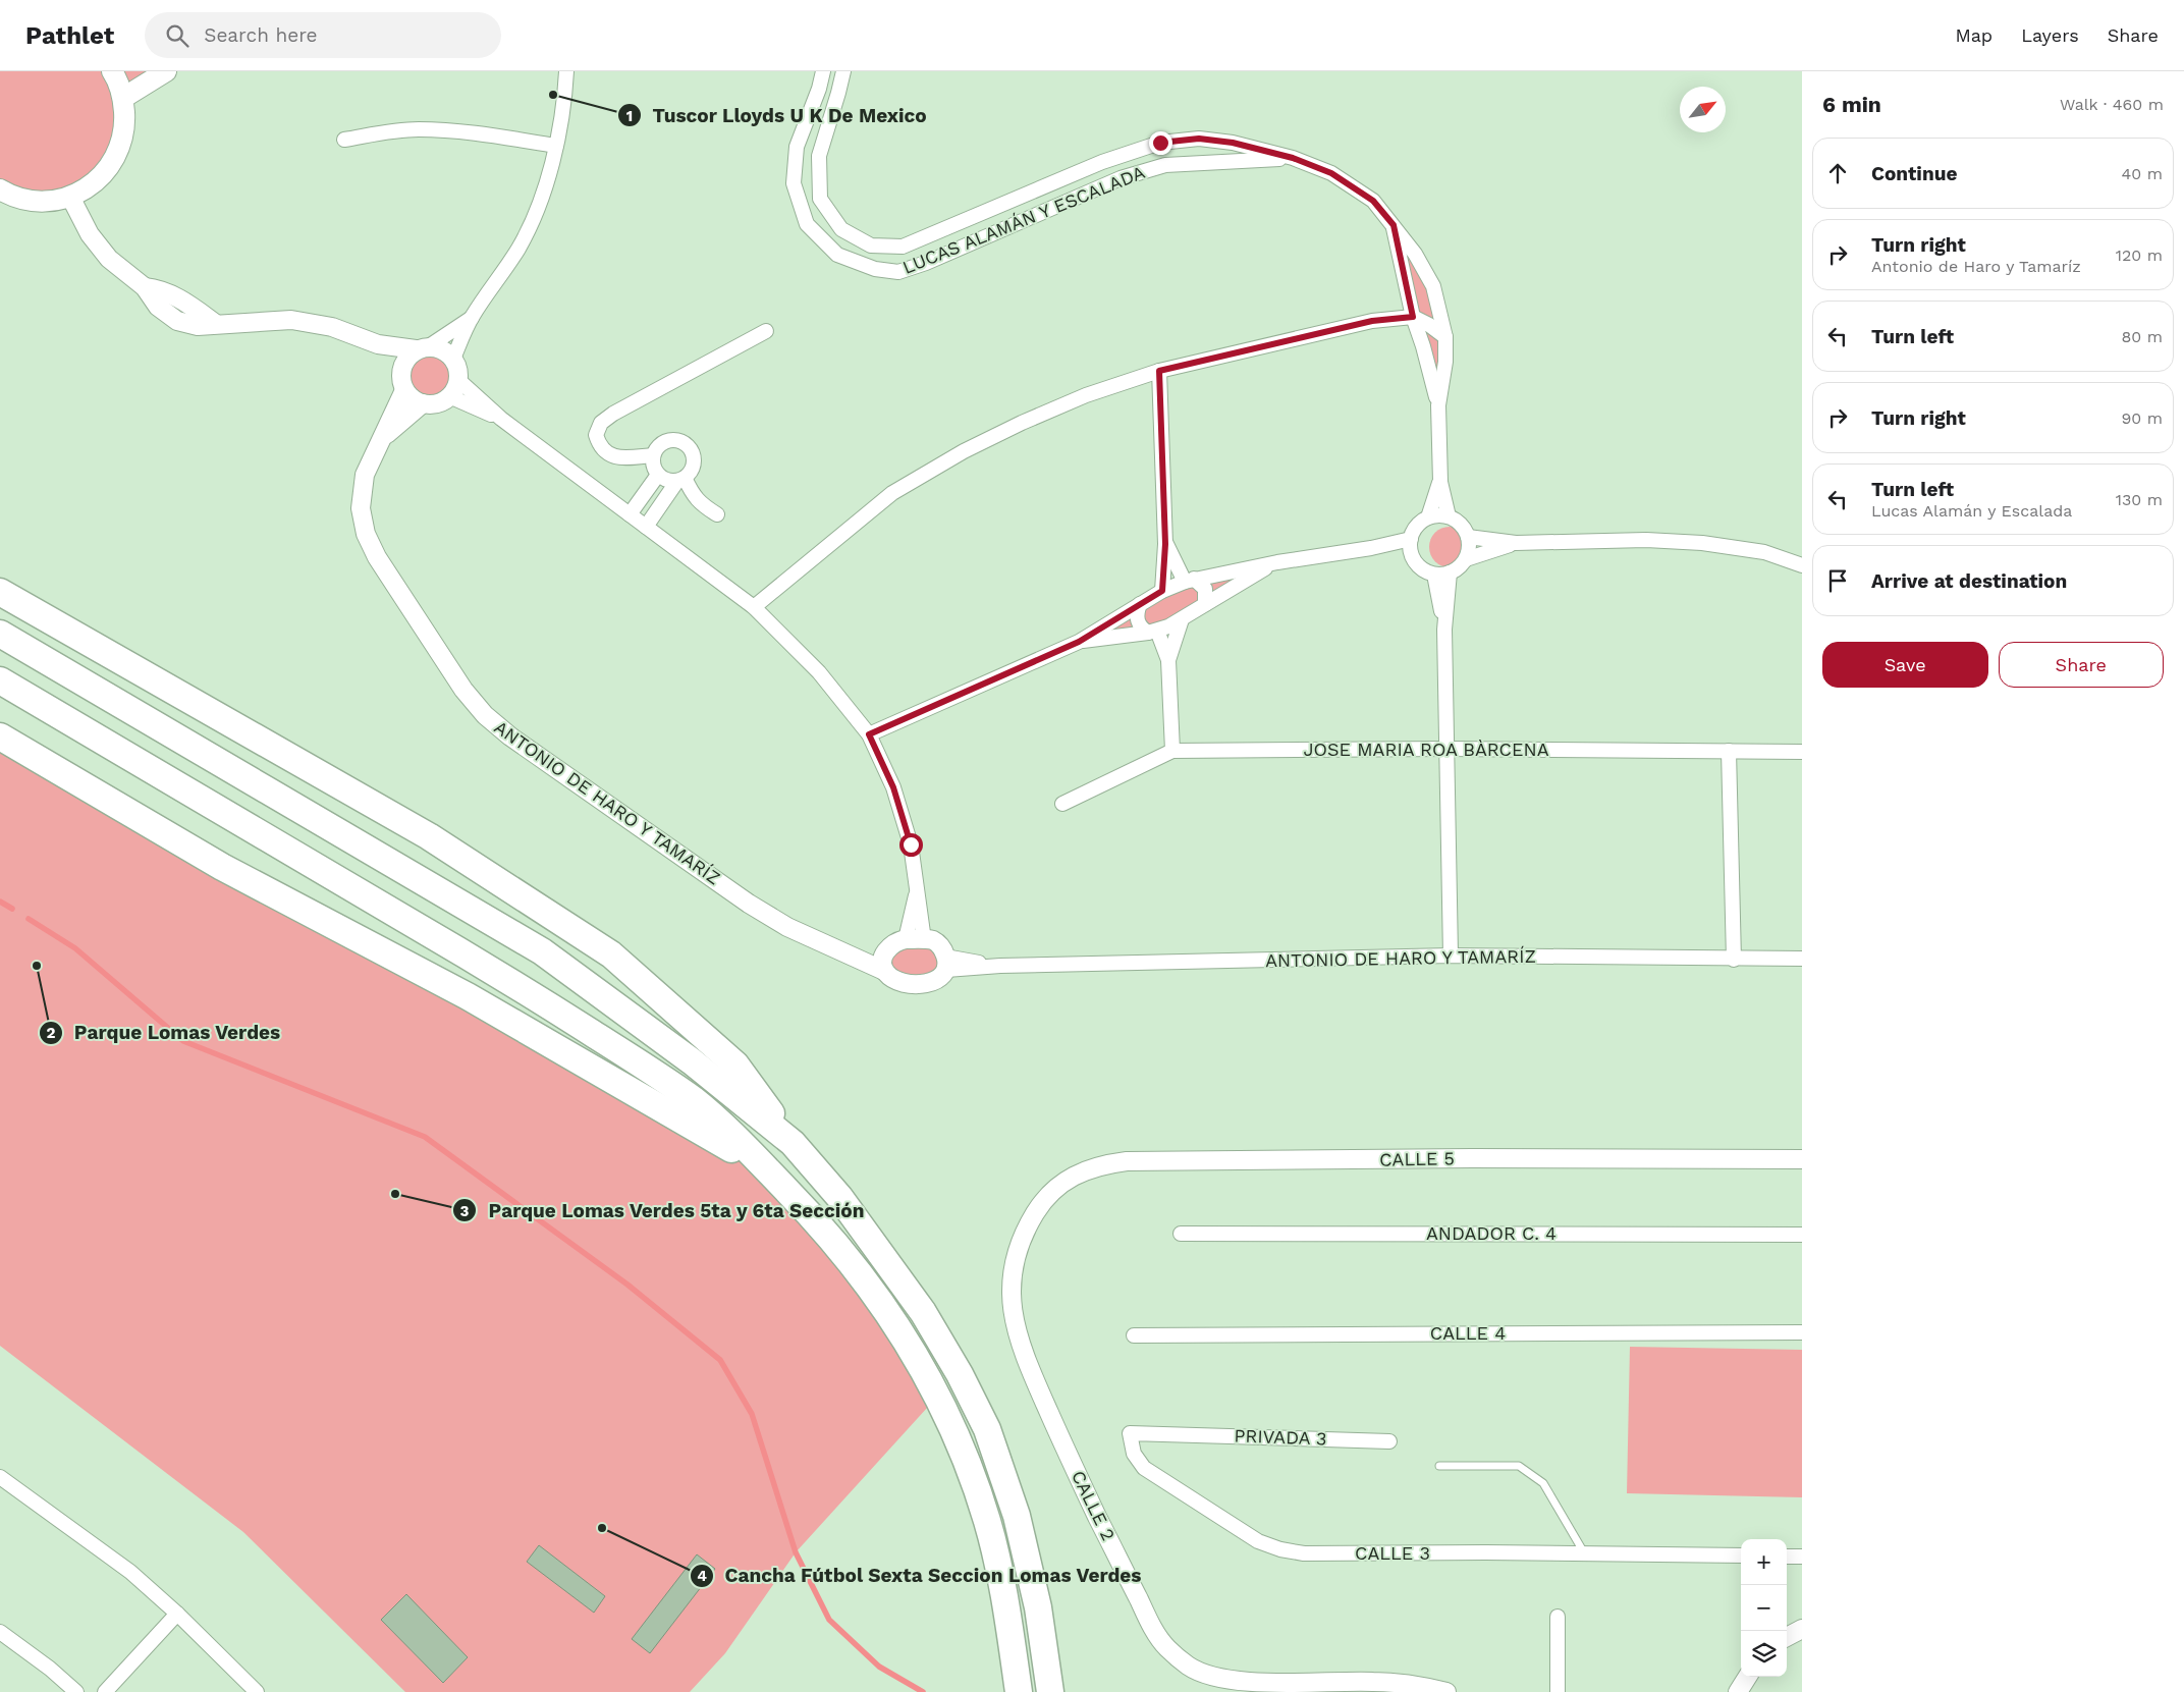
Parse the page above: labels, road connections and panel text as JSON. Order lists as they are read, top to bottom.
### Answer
{
  "streets": {
    "street": [
      "LUCAS ALAMÁN Y ESCALADA",
      "JOSE MARIA ROA BÀRCENA",
      "ANTONIO DE HARO Y TAMARÍZ",
      "CALLE 5",
      "ANDADOR C. 4",
      "CALLE 4",
      "PRIVADA 3",
      "CALLE 2",
      "CALLE 3"
    ]
  },
  "crossings": [
    ["CALLE 5", "CALLE 2"],
    ["PRIVADA 3", "CALLE 3"]
  ],
  "places": [
    "Tuscor Lloyds U K De Mexico",
    "Parque Lomas Verdes",
    "Parque Lomas Verdes 5ta y 6ta Sección",
    "Cancha Fútbol Sexta Seccion Lomas Verdes"
  ],
  "north": "top right",
  "page": {
    "header": "Pathlet",
    "search": "Search here",
    "nav": ["Map", "Layers", "Share"],
    "heading": ["6 min", "Walk · 460 m"],
    "list": [
      ["Continue", "40 m"],
      ["Turn right", "Antonio de Haro y Tamaríz", "120 m"],
      ["Turn left", "80 m"],
      ["Turn right", "90 m"],
      ["Turn left", "Lucas Alamán y Escalada", "130 m"],
      "Arrive at destination"
    ],
    "buttons": ["Save", "Share"],
    "map_buttons": ["+", "−"]
  }
}
